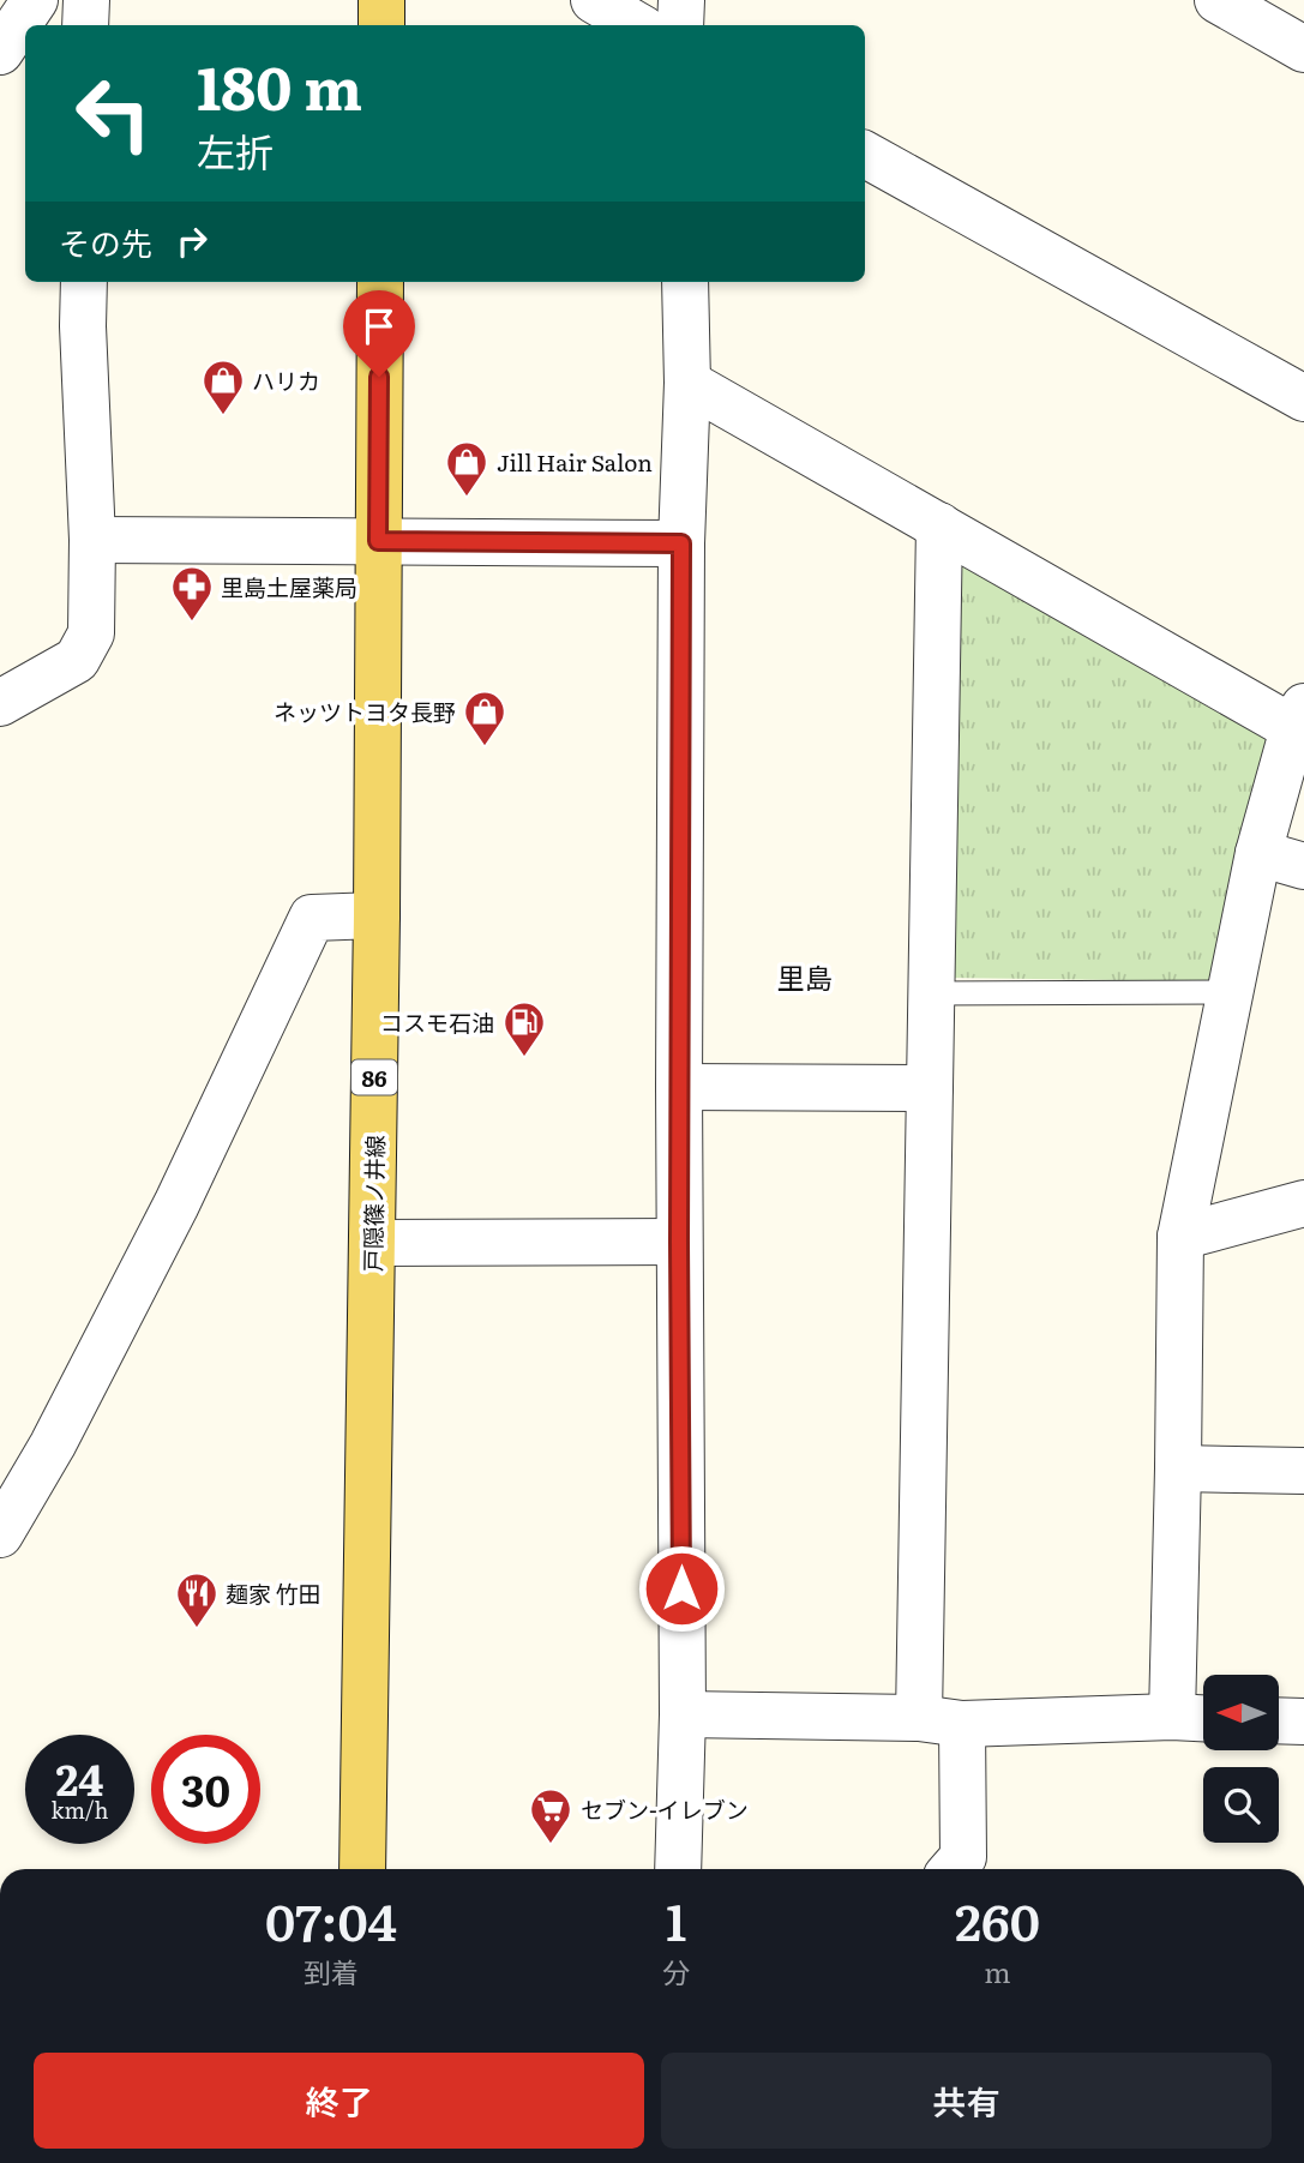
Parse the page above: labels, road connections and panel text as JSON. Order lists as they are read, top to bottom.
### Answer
{
  "streets": {
    "main road": ["86", "戸隠篠ノ井線"]
  },
  "districts": ["里島"],
  "places": {
    "shop": ["ハリカ", "Jill Hair Salon", "ネッツトヨタ長野"],
    "pharmacy": ["里島土屋薬局"],
    "fuel station": ["コスモ石油"],
    "restaurant": ["麺家 竹田"],
    "supermarket": ["セブン-イレブン"]
  },
  "north": "left",
  "page": {
    "turn": ["180 m", "左折"],
    "then": "その先",
    "speed": "24 km/h",
    "limit": "30",
    "eta": [
      "07:04",
      "到着",
      "1",
      "分",
      "260",
      "m"
    ],
    "buttons": ["終了", "共有"]
  }
}
